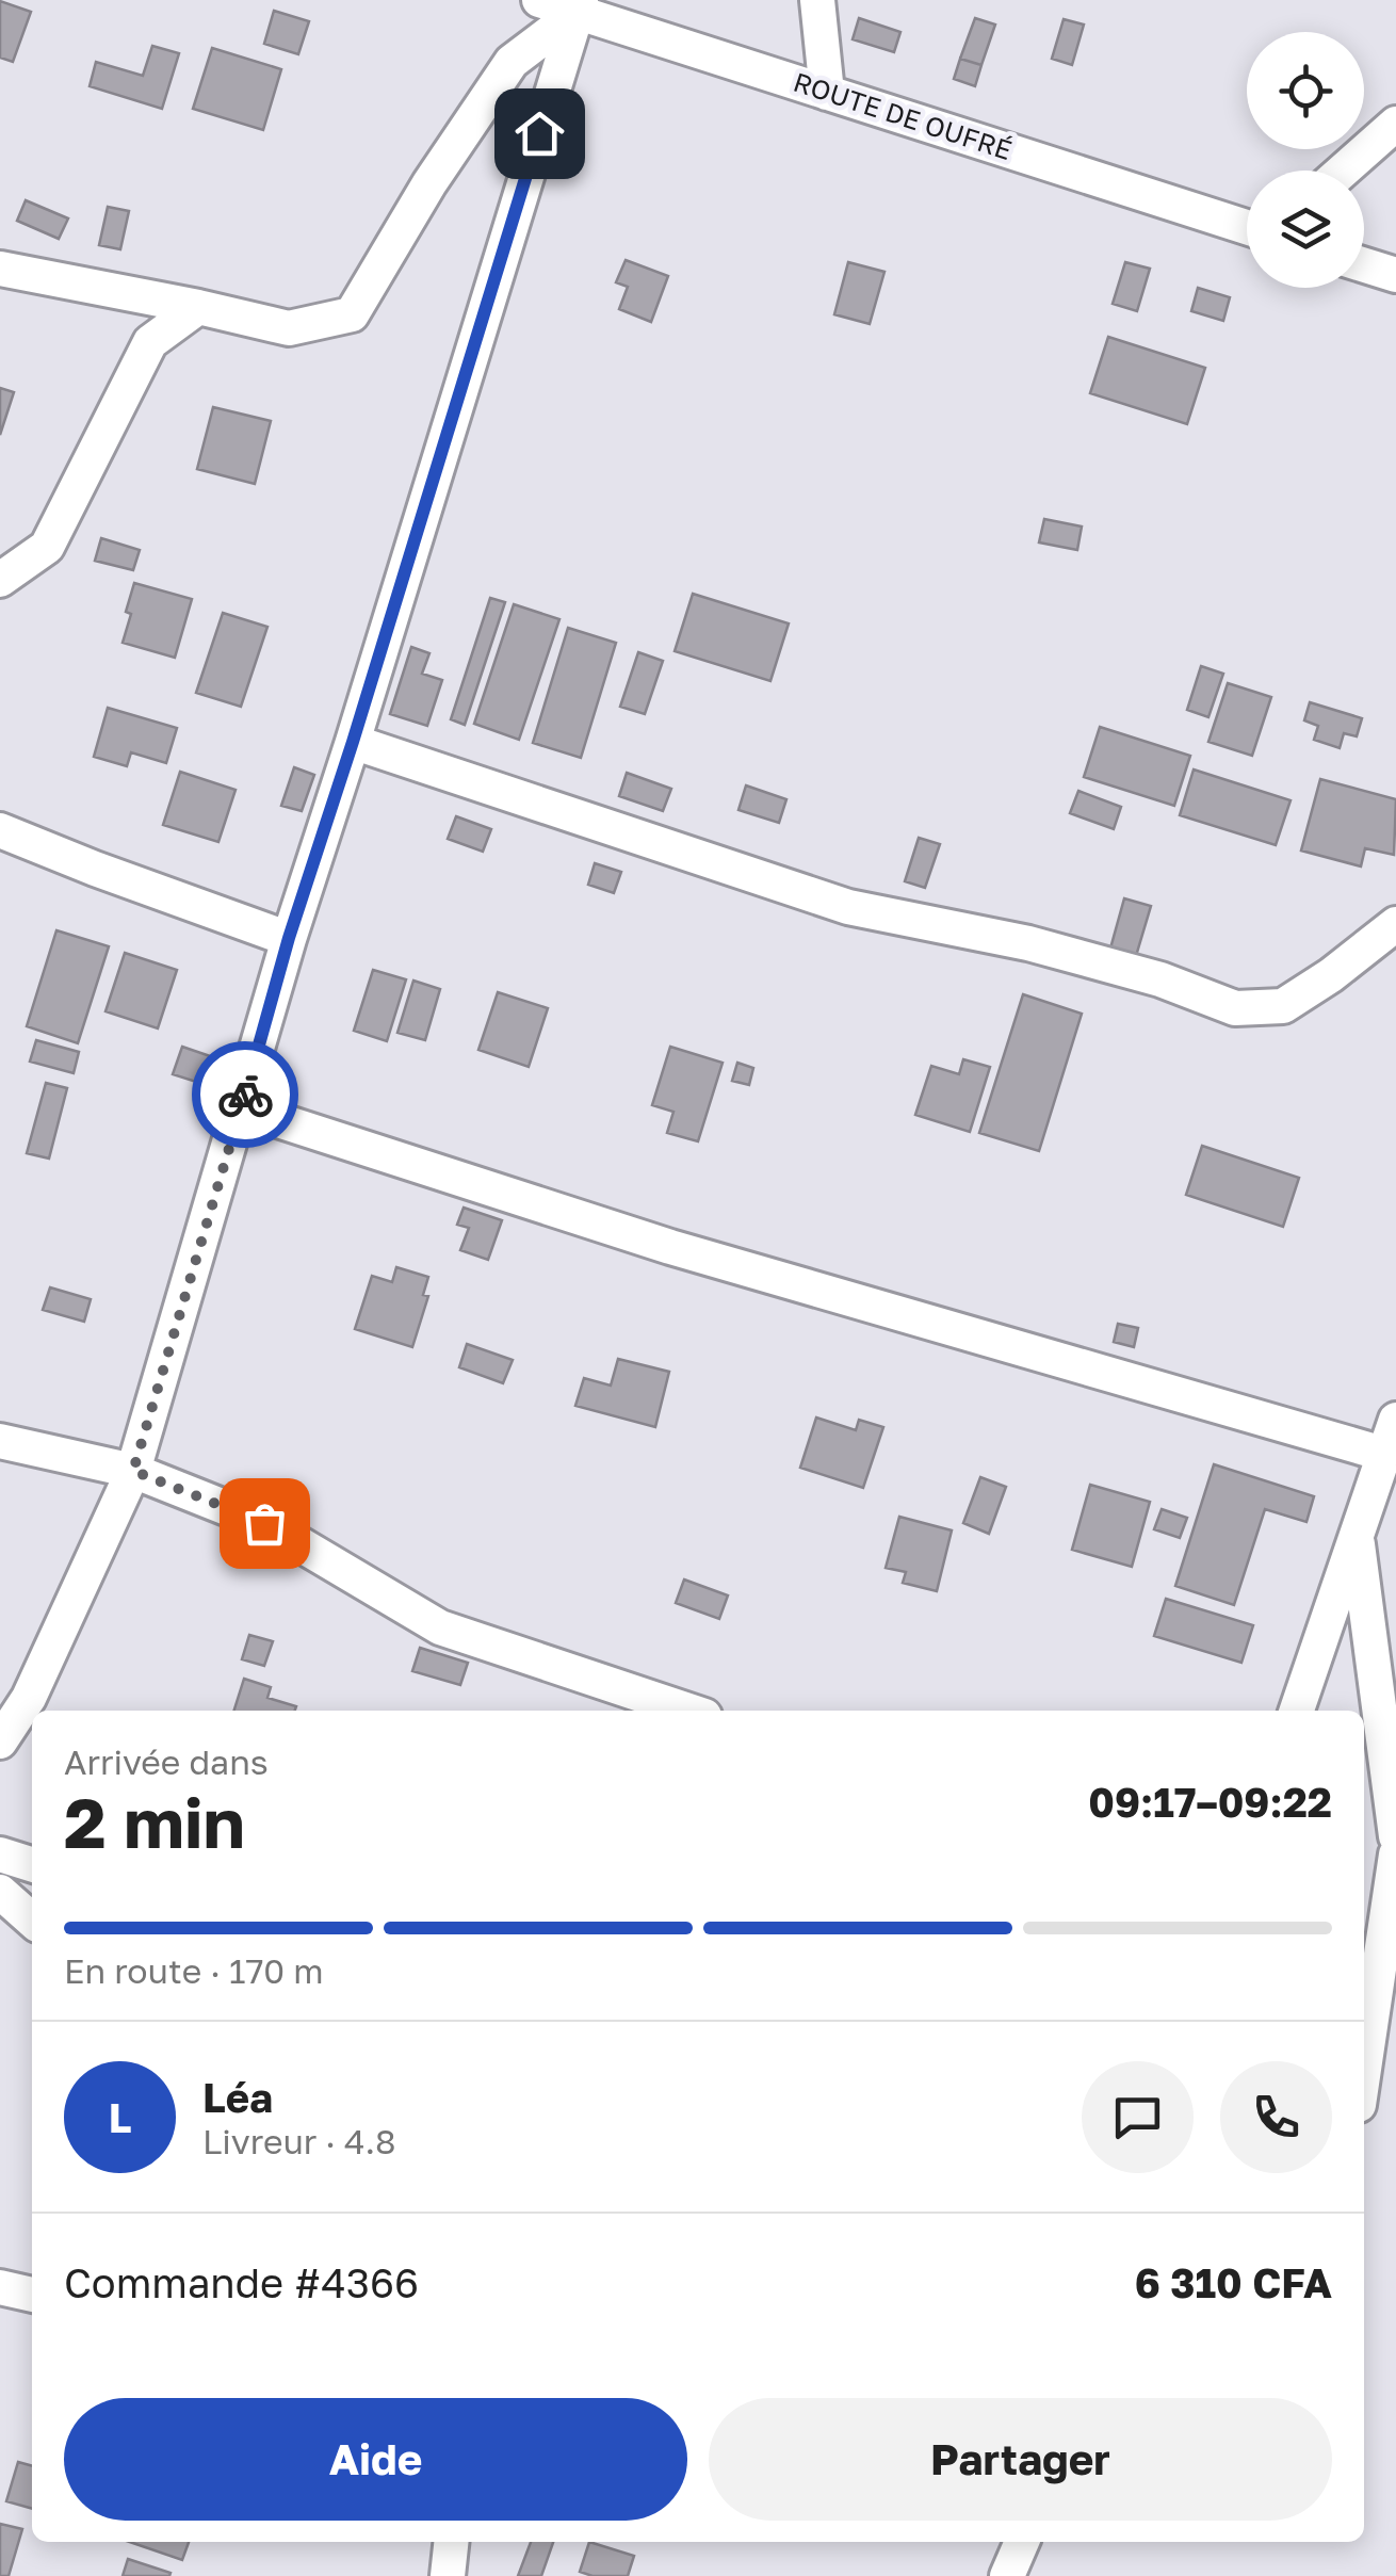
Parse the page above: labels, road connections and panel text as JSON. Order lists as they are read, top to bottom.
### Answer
{
  "streets": {
    "street": ["ROUTE DE OUFRÉ"]
  },
  "page": {
    "heading": ["2 min", "Arrivée dans", "09:17–09:22"],
    "panel": [
      "Léa",
      "Livreur · 4.8",
      "Commande #4366",
      "6 310 CFA"
    ],
    "bar": "En route · 170 m",
    "round": "L",
    "buttons": ["Aide", "Partager"]
  }
}
